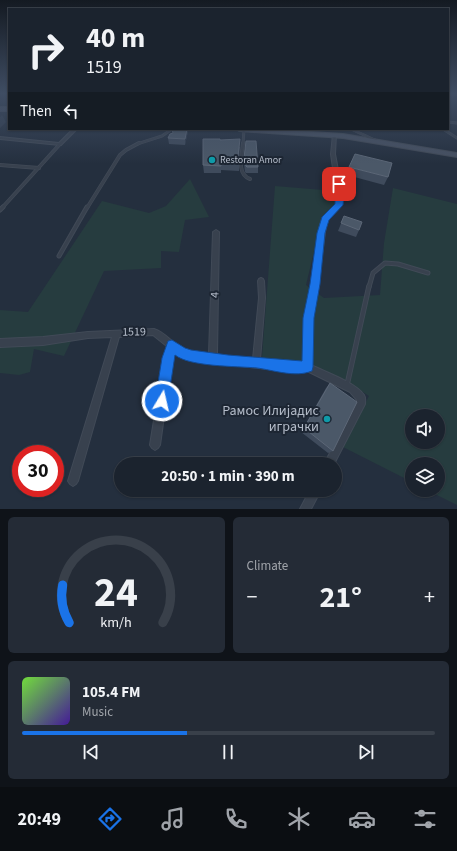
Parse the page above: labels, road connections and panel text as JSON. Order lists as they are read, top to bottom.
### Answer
{
  "streets": {
    "street": ["4", "1519"]
  },
  "crossings": [
    ["4", "1519"]
  ],
  "places": ["Restoran Amor", "Рамос Илијадис играчки"],
  "page": {
    "turn": ["40 m", "1519"],
    "then": "Then",
    "limit": "30",
    "trip": "20:50 · 1 min · 390 m",
    "tile": "Climate",
    "heat": ["−", "21°", "+"],
    "song": ["105.4 FM", "Music"],
    "tabs": "20:49",
    "gauge": ["24", "km/h"]
  }
}
